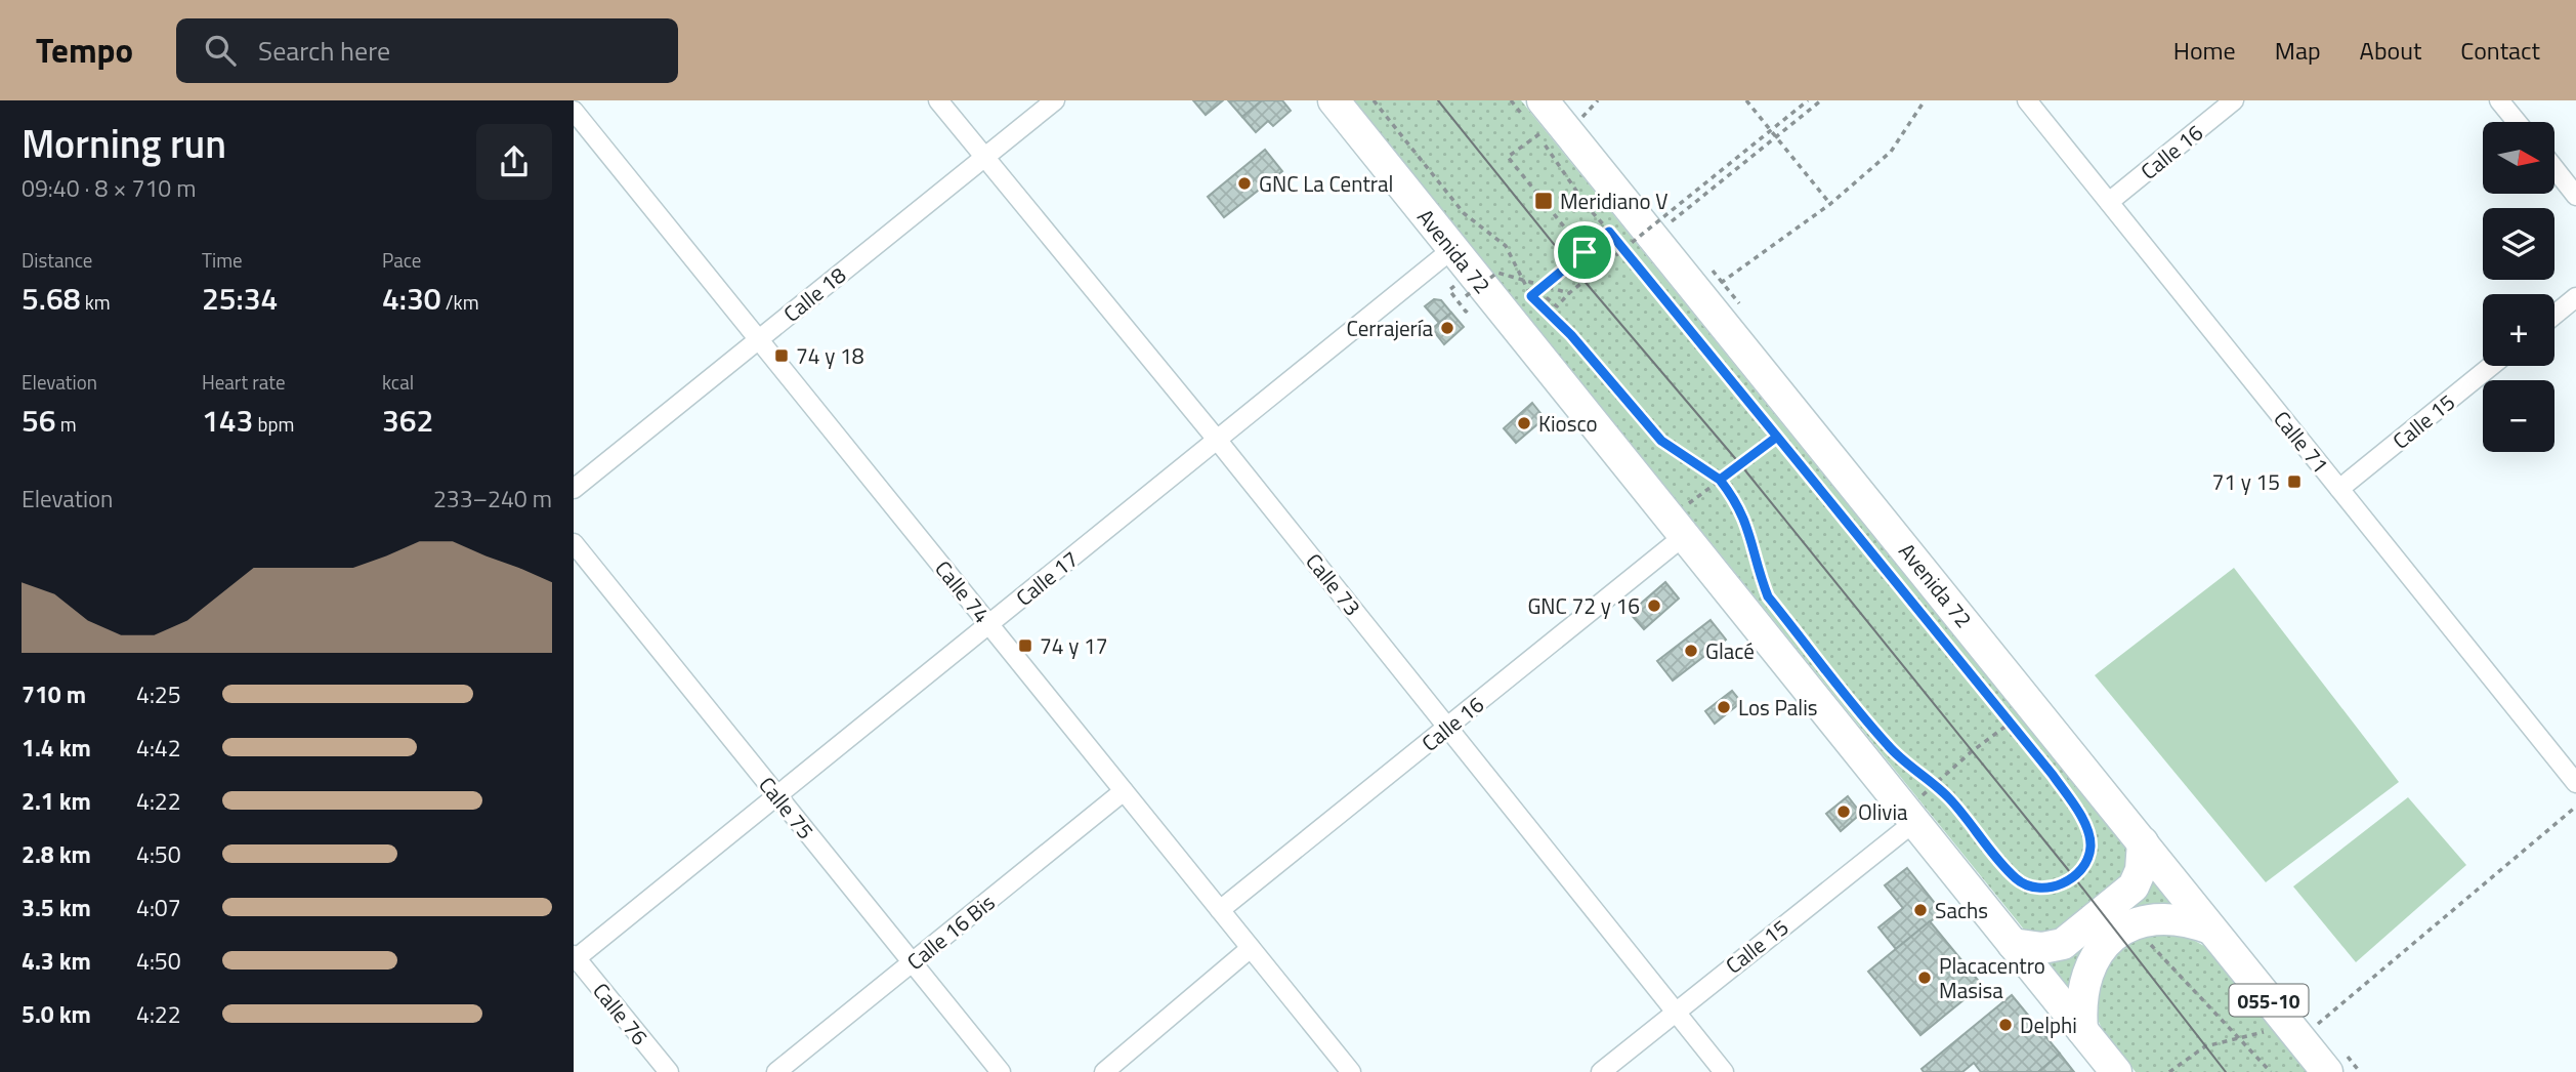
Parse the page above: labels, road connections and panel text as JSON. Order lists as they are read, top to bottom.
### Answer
{
  "streets": {
    "highway": ["Avenida 72", "055-10"],
    "street": [
      "Calle 16",
      "Calle 18",
      "Calle 15",
      "Calle 71",
      "Calle 17",
      "Calle 73",
      "Calle 74",
      "Calle 75",
      "Calle 16 Bis",
      "Calle 76"
    ]
  },
  "crossings": [
    ["Calle 16", "Avenida 72"],
    ["Calle 16", "Calle 71"],
    ["Calle 16", "Calle 73"],
    ["Calle 16", "Calle 74"],
    ["Avenida 72", "Calle 15"],
    ["Avenida 72", "Calle 17"],
    ["Calle 18", "Calle 73"],
    ["Calle 18", "Calle 74"],
    ["Calle 15", "Calle 71"],
    ["Calle 15", "Calle 73"],
    ["Calle 17", "Calle 73"],
    ["Calle 17", "Calle 74"],
    ["Calle 17", "Calle 75"],
    ["Calle 17", "Calle 76"],
    ["Calle 74", "Calle 16 Bis"],
    ["Calle 75", "Calle 16 Bis"]
  ],
  "places": {
    "other": [
      "GNC La Central",
      "Cerrajería",
      "Kiosco",
      "GNC 72 y 16",
      "Glacé",
      "Los Palis",
      "Olivia",
      "Sachs",
      "Placacentro Masisa",
      "Delphi"
    ],
    "transit": [
      "Meridiano V",
      "74 y 18",
      "71 y 15",
      "74 y 17"
    ]
  },
  "north": "right",
  "page": {
    "header": "Tempo",
    "search": "Search here",
    "nav": [
      "Home",
      "Map",
      "About",
      "Contact"
    ],
    "heading": ["Morning run", "09:40 · 8 × 710 m"],
    "map_buttons": ["+", "−"],
    "stats": [
      ["Distance", "5.68 km"],
      ["Time", "25:34"],
      ["Pace", "4:30 /km"],
      ["Elevation", "56 m"],
      ["Heart rate", "143 bpm"],
      ["kcal", "362"]
    ],
    "chart": ["Elevation", "233–240 m"],
    "list": [
      {
        "name": "710 m",
        "note": "4:25"
      },
      {
        "name": "1.4 km",
        "note": "4:42"
      },
      {
        "name": "2.1 km",
        "note": "4:22"
      },
      {
        "name": "2.8 km",
        "note": "4:50"
      },
      {
        "name": "3.5 km",
        "note": "4:07"
      },
      {
        "name": "4.3 km",
        "note": "4:50"
      },
      {
        "name": "5.0 km",
        "note": "4:22"
      }
    ]
  }
}
